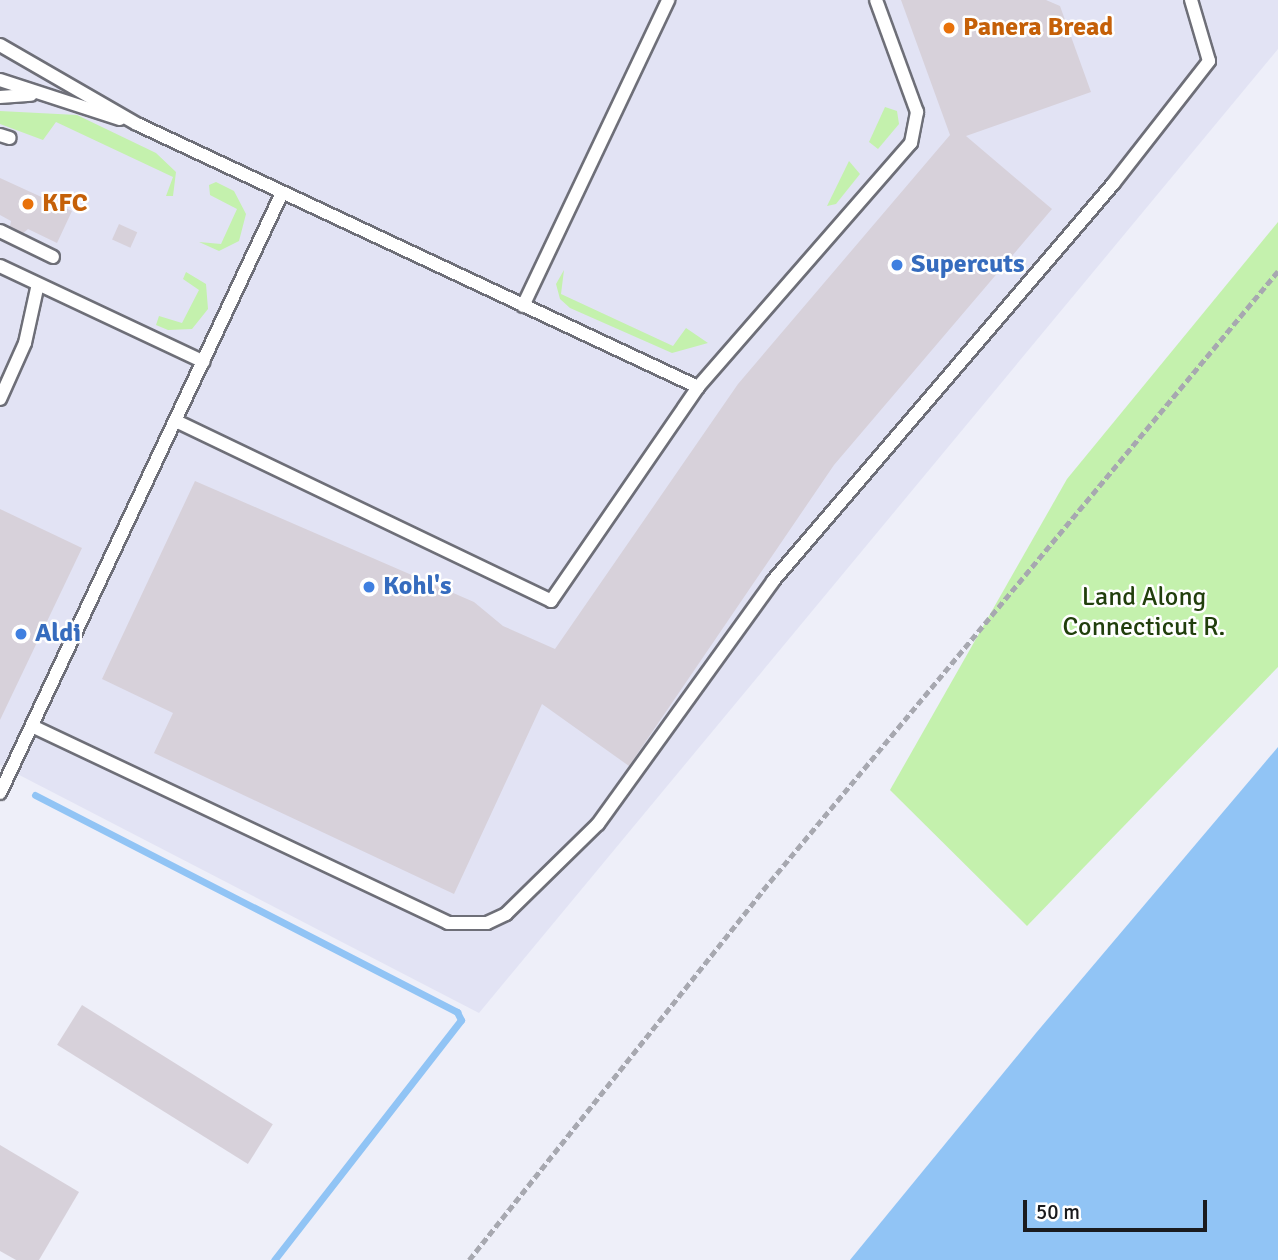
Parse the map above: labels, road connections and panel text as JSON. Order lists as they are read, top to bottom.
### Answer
{
  "parks": ["Land Along Connecticut R."],
  "places": [
    "Panera Bread",
    "KFC",
    "Supercuts",
    "Kohl's",
    "Aldi"
  ],
  "scale_bar": "50 m"
}
